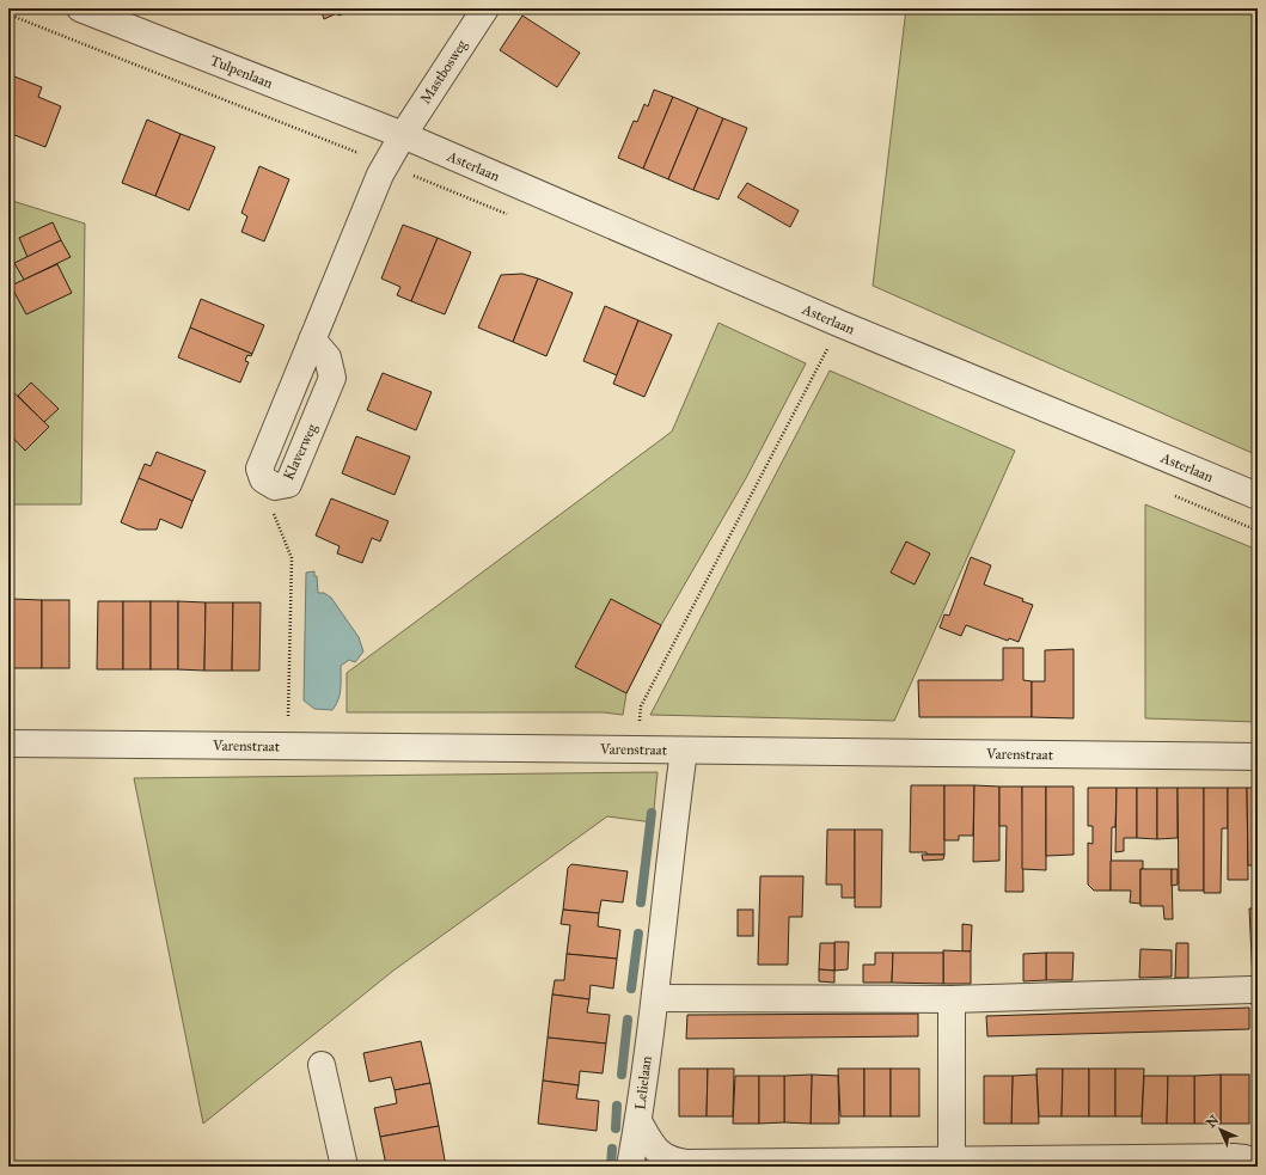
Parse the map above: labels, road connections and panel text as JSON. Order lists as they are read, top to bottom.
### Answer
{
  "streets": {
    "street": [
      "Tulpenlaan",
      "Mastbosweg",
      "Asterlaan",
      "Klaverweg",
      "Varenstraat",
      "Lelielaan"
    ]
  },
  "crossings": [
    ["Tulpenlaan", "Mastbosweg"],
    ["Tulpenlaan", "Asterlaan"],
    ["Tulpenlaan", "Klaverweg"],
    ["Mastbosweg", "Asterlaan"],
    ["Mastbosweg", "Klaverweg"],
    ["Asterlaan", "Klaverweg"],
    ["Varenstraat", "Lelielaan"]
  ],
  "north": "top left"
}
